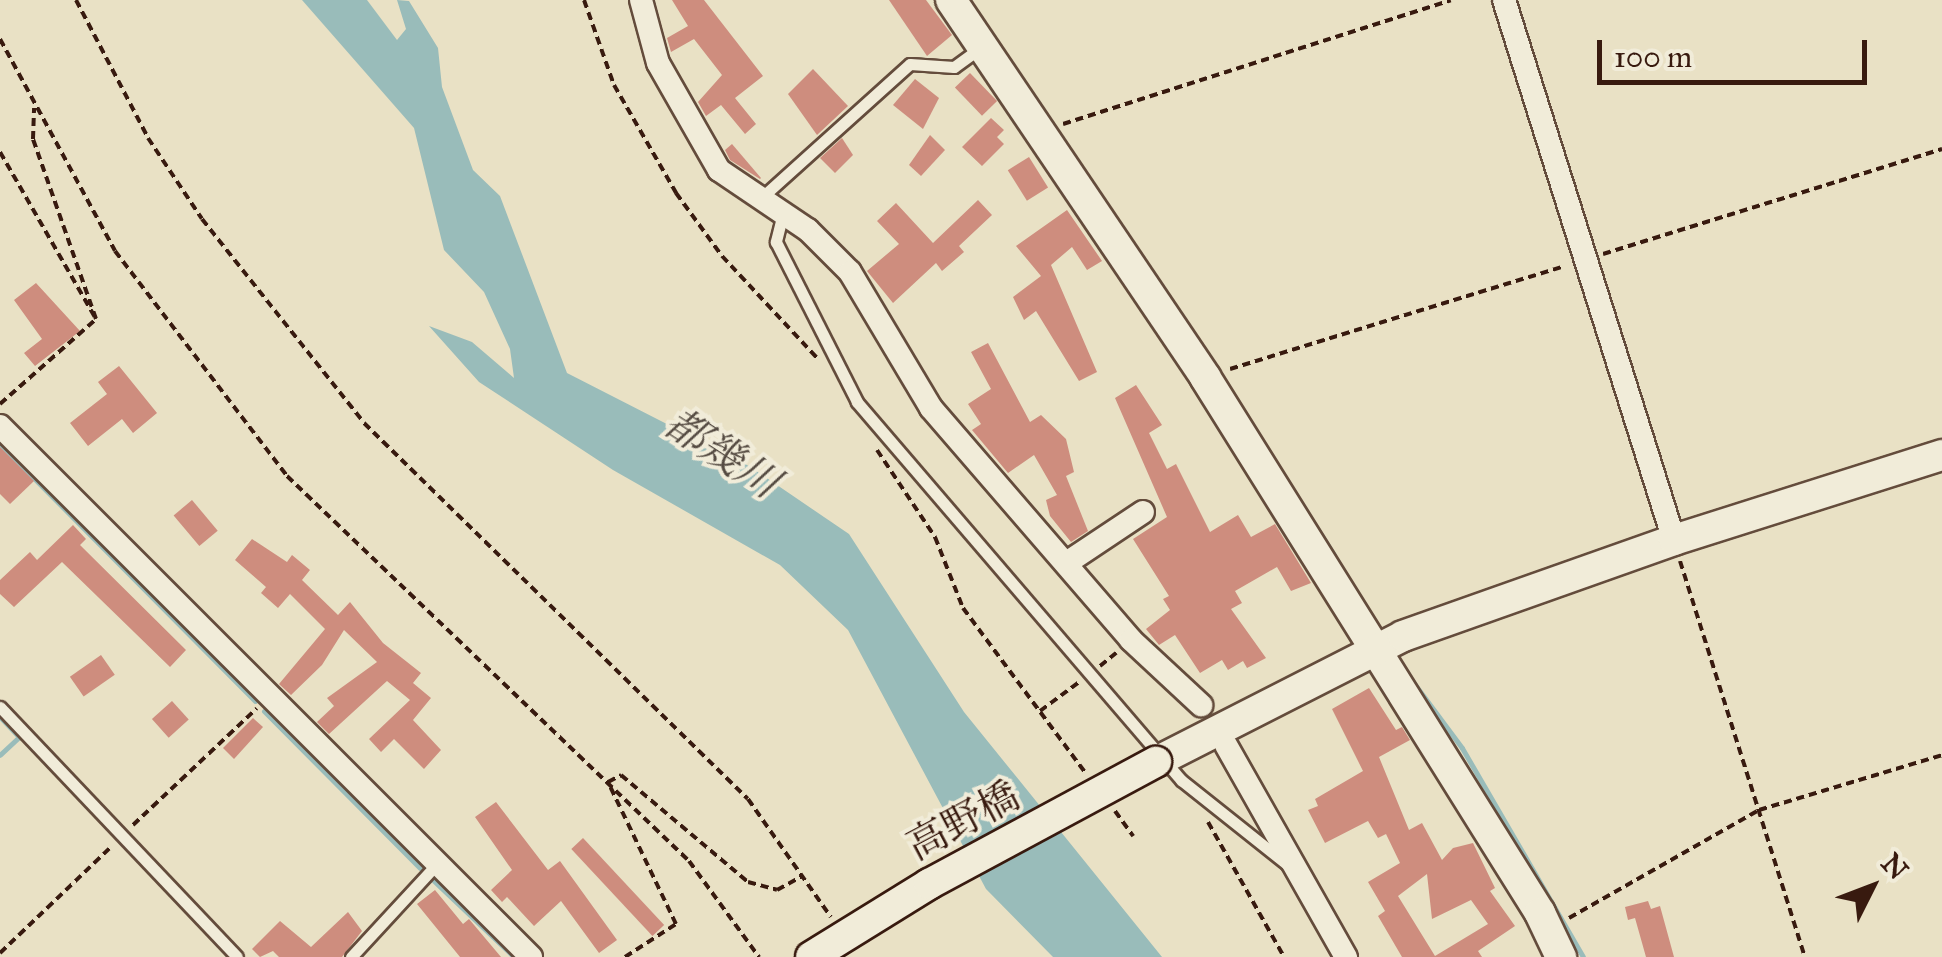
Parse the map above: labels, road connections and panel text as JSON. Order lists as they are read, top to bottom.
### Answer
{
  "streets": {
    "street": ["高野橋"]
  },
  "water": ["都幾川"],
  "scale_bar": "100 m",
  "north": "top right"
}
